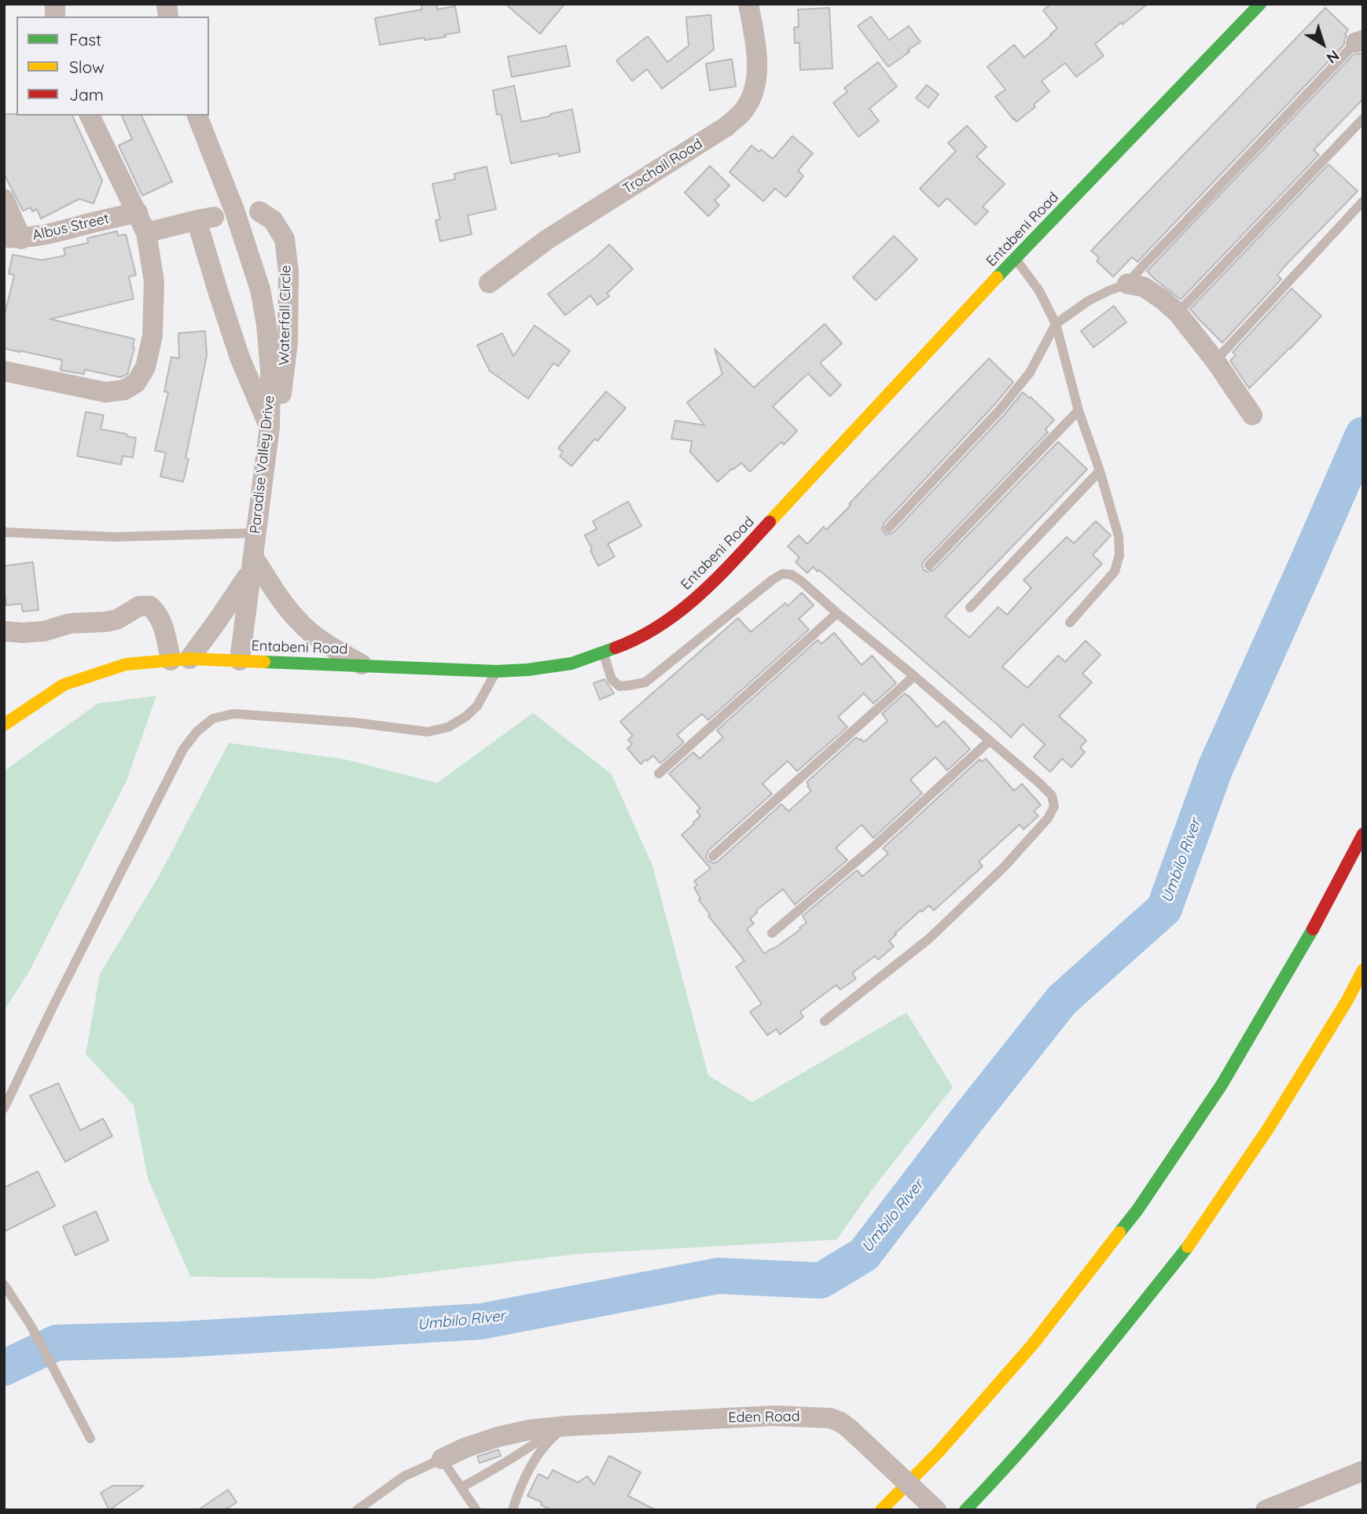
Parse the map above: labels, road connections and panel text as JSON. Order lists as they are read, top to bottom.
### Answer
{
  "streets": {
    "main road": ["Entabeni Road"],
    "street": [
      "Trochail Road",
      "Albus Street",
      "Waterfall Circle",
      "Paradise Valley Drive",
      "Eden Road"
    ]
  },
  "crossings": [
    ["Entabeni Road", "Paradise Valley Drive"],
    ["Waterfall Circle", "Paradise Valley Drive"]
  ],
  "water": ["Umbilo River"],
  "legend": ["Fast", "Slow", "Jam"],
  "north": "bottom right"
}
